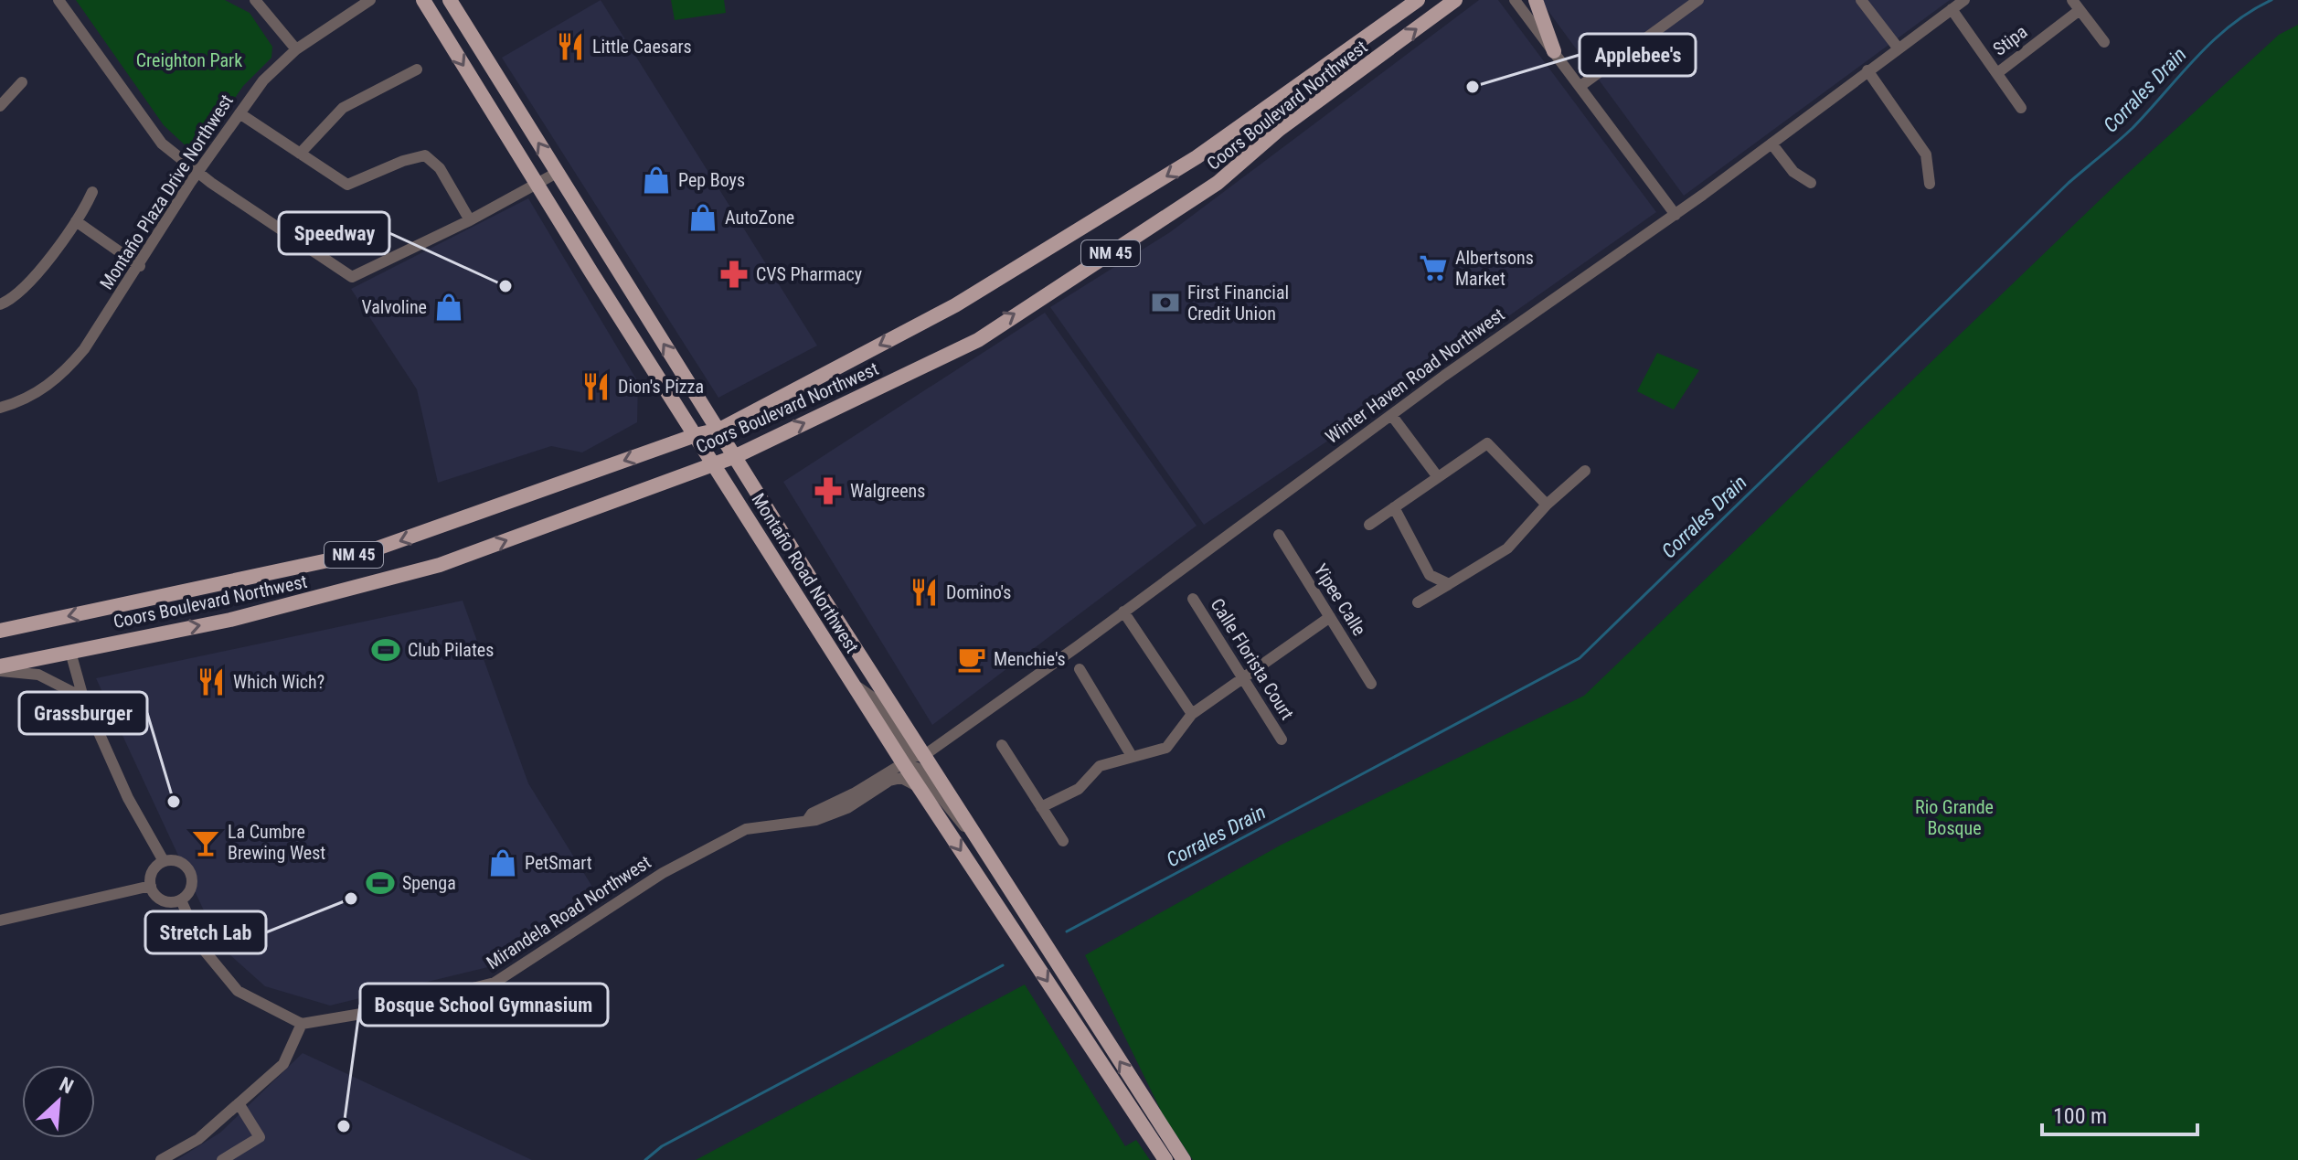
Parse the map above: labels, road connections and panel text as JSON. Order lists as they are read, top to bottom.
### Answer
{
  "streets": {
    "main road": ["Coors Boulevard Northwest", "NM 45", "Montaño Road Northwest"],
    "street": [
      "Stipa",
      "Montaño Plaza Drive Northwest",
      "Winter Haven Road Northwest",
      "Yipee Calle",
      "Calle Florista Court",
      "Mirandela Road Northwest"
    ]
  },
  "crossings": [
    ["Coors Boulevard Northwest", "Montaño Road Northwest"],
    ["Winter Haven Road Northwest", "Montaño Road Northwest"],
    ["Montaño Road Northwest", "Mirandela Road Northwest"]
  ],
  "water": ["Corrales Drain"],
  "parks": ["Creighton Park", "Rio Grande Bosque"],
  "places": {
    "restaurant": [
      "Little Caesars",
      "Dion's Pizza",
      "Domino's",
      "Which Wich?"
    ],
    "other": [
      "Applebee's",
      "Speedway",
      "Grassburger",
      "Stretch Lab",
      "Bosque School Gymnasium"
    ],
    "shop": [
      "Pep Boys",
      "AutoZone",
      "Valvoline",
      "PetSmart"
    ],
    "supermarket": ["Albertsons Market"],
    "pharmacy": ["CVS Pharmacy", "Walgreens"],
    "bank": ["First Financial Credit Union"],
    "sports": ["Club Pilates", "Spenga"],
    "cafe": ["Menchie's"],
    "bar": ["La Cumbre Brewing West"]
  },
  "scale_bar": "100 m",
  "north": "top right"
}
